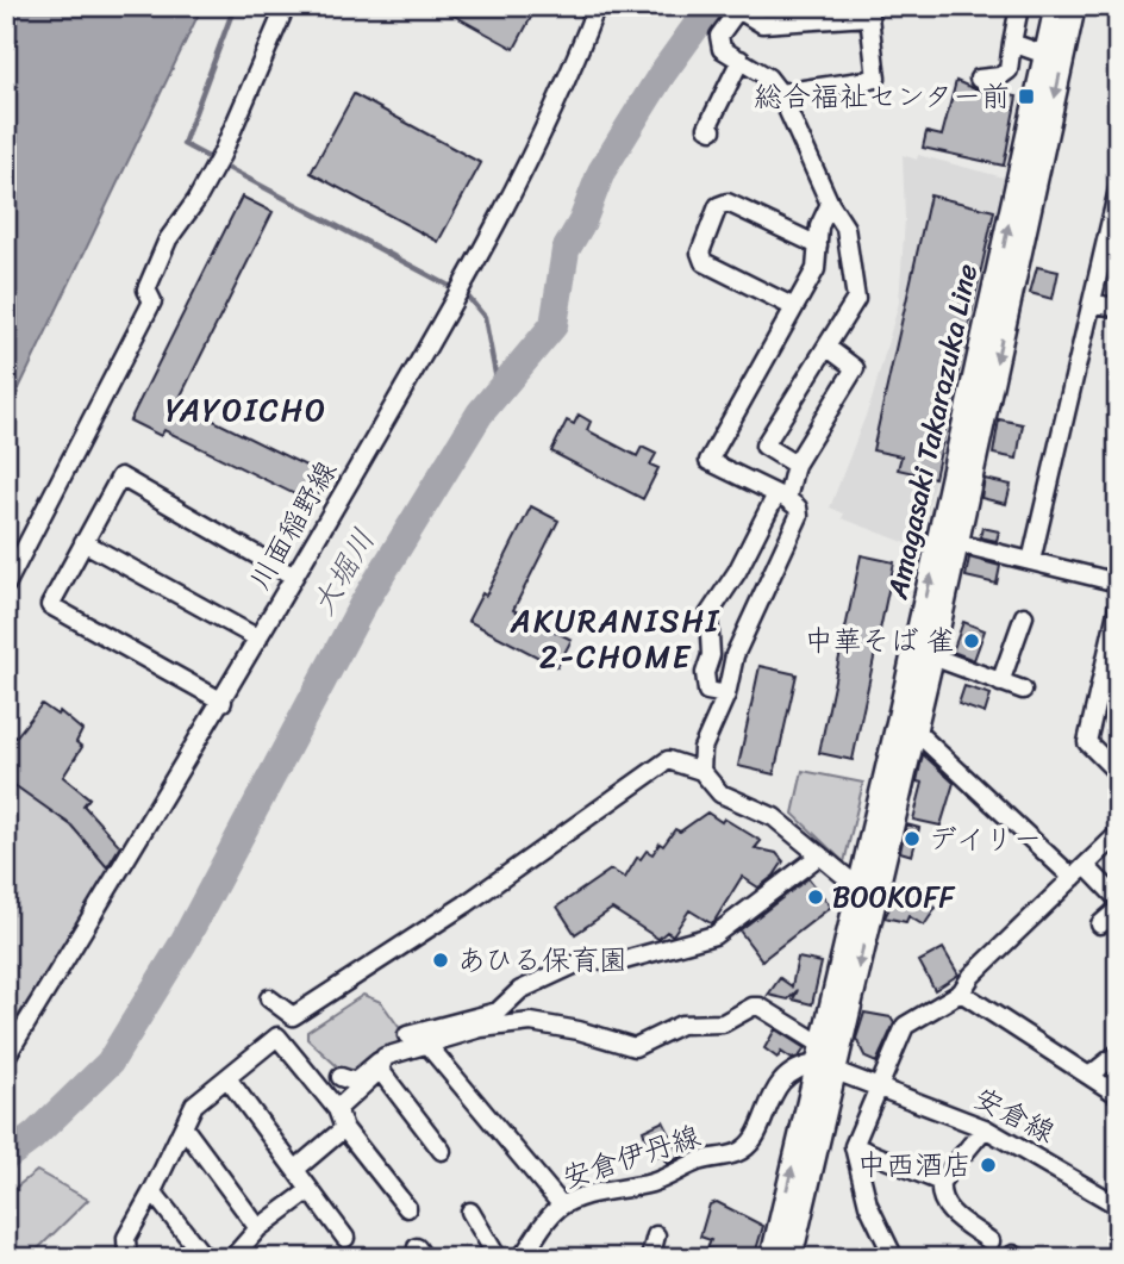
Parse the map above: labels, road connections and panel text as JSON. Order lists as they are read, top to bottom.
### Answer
{
  "streets": {
    "main road": ["Amagasaki Takarazuka Line"],
    "street": ["川面稲野線", "安倉線", "安倉伊丹線"]
  },
  "crossings": [
    ["Amagasaki Takarazuka Line", "安倉伊丹線"]
  ],
  "districts": ["YAYOICHO", "AKURANISHI 2-CHOME"],
  "water": ["大堀川"],
  "places": {
    "transit": ["総合福祉センター前"],
    "other": [
      "中華そば 雀",
      "デイリー",
      "BOOKOFF",
      "あひる保育園",
      "中西酒店"
    ]
  }
}
